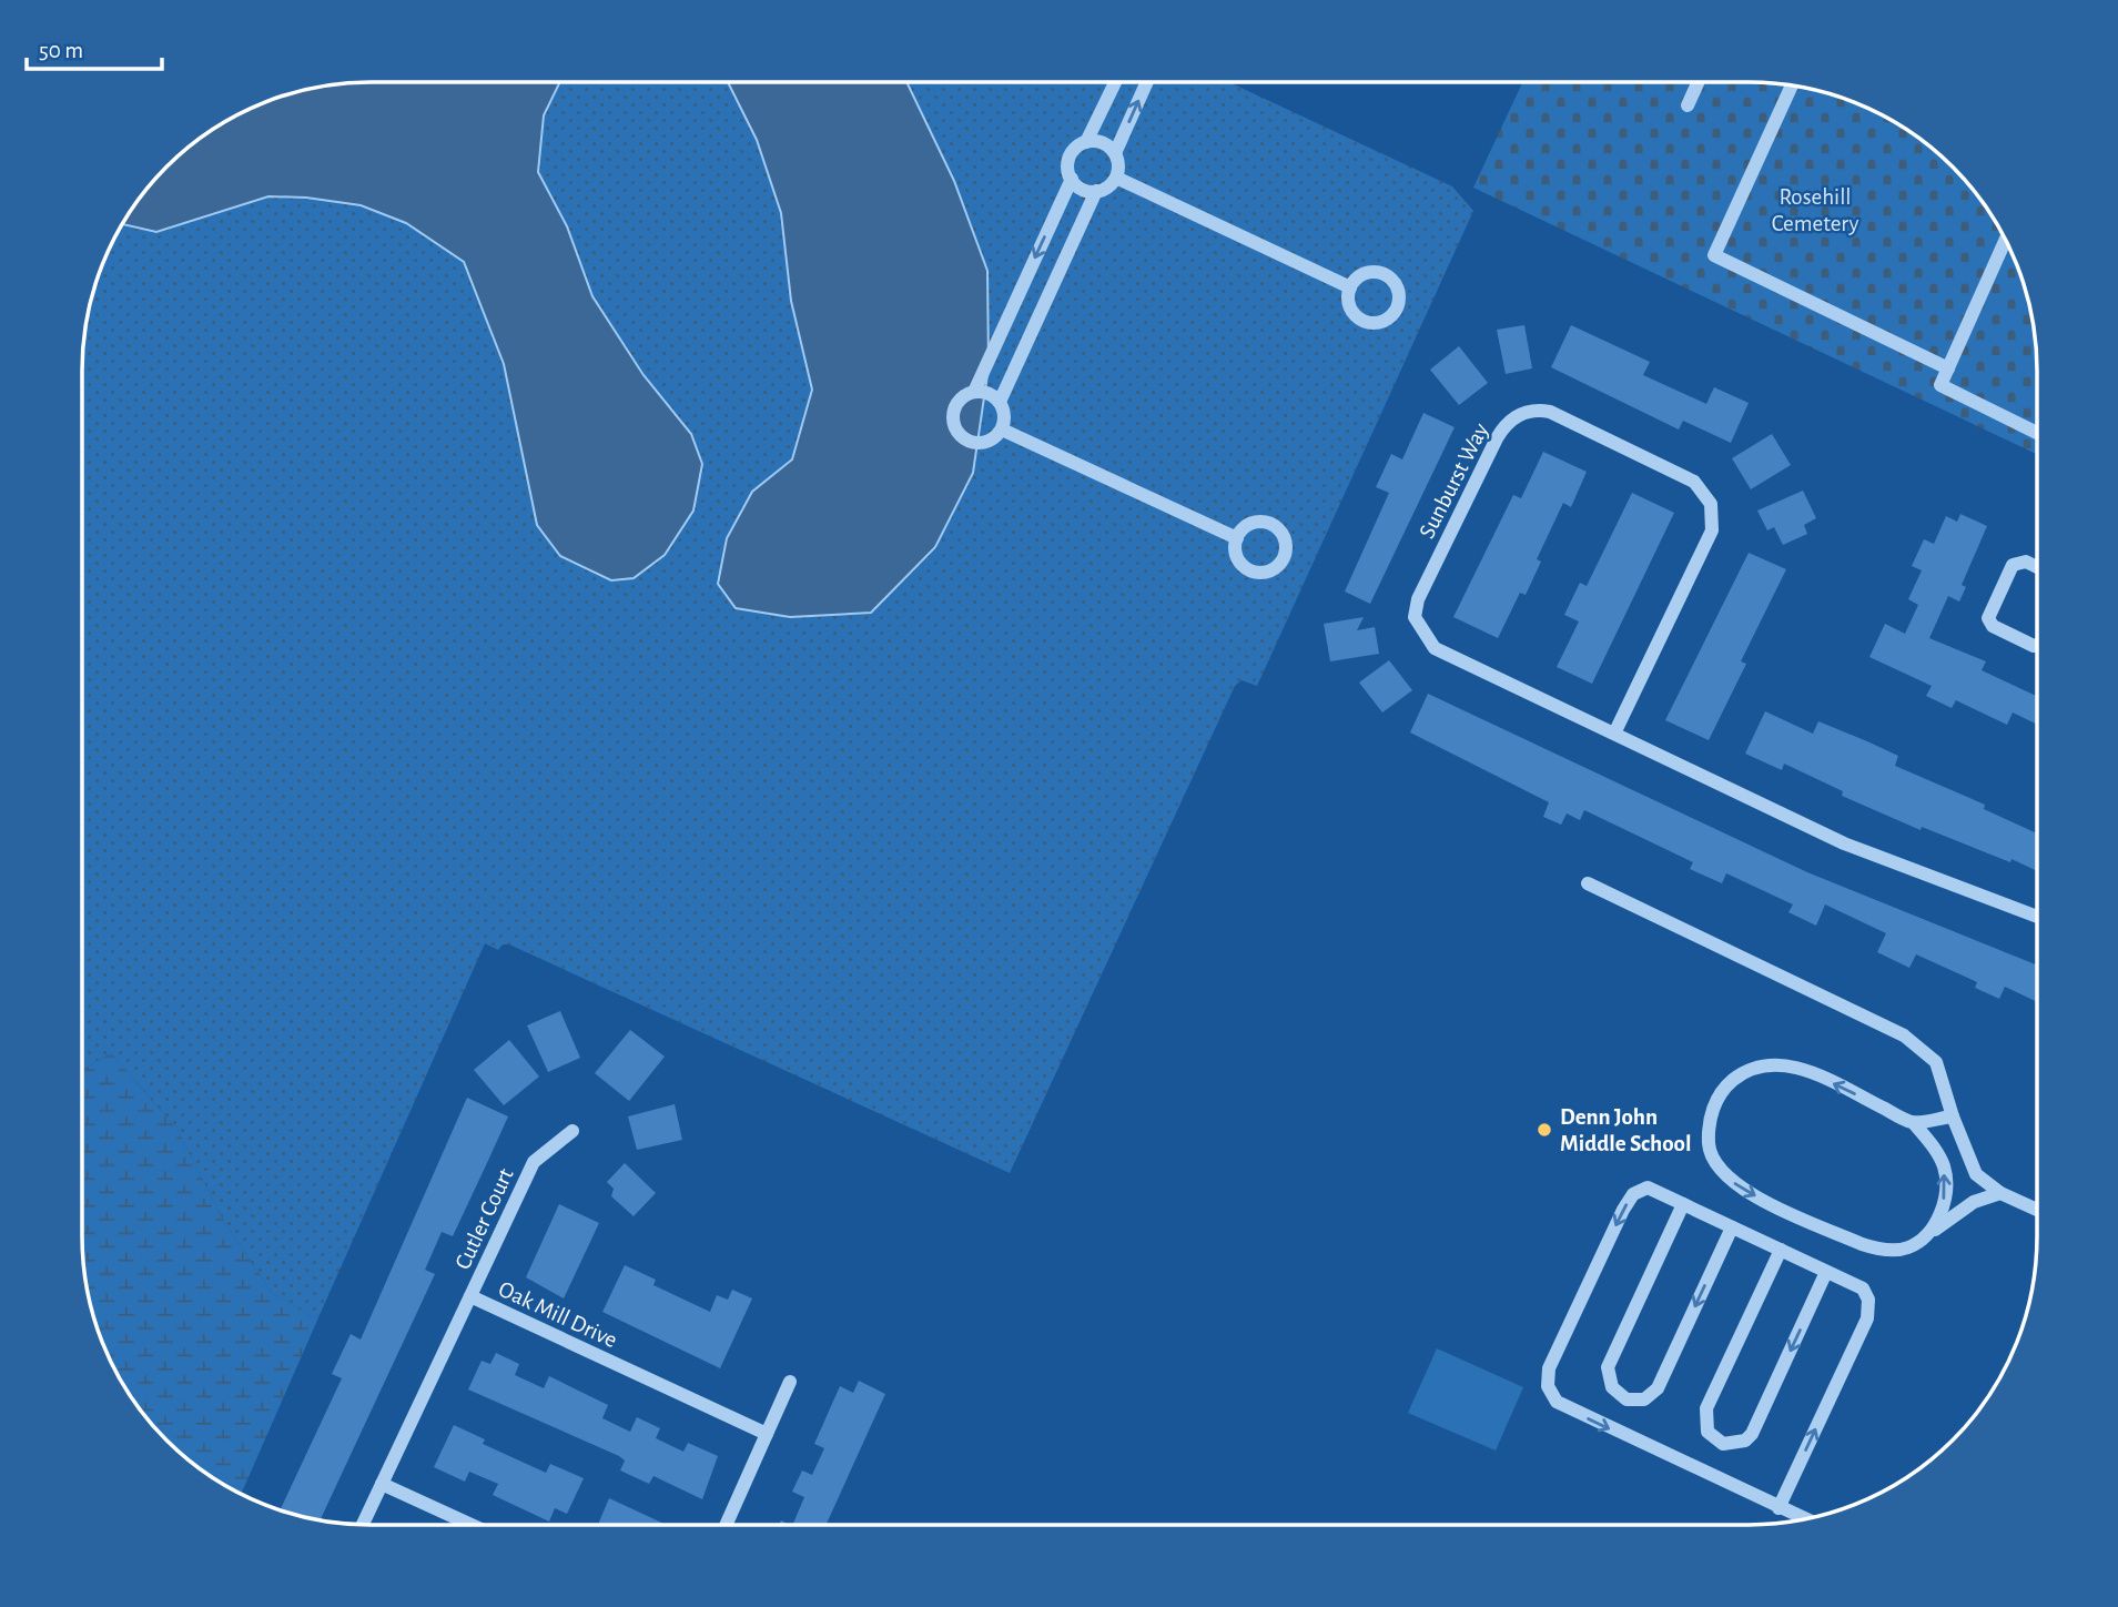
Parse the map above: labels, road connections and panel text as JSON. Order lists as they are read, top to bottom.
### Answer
{
  "streets": {
    "street": ["Sunburst Way", "Cutler Court", "Oak Mill Drive"]
  },
  "crossings": [
    ["Cutler Court", "Oak Mill Drive"]
  ],
  "parks": ["Rosehill Cemetery"],
  "places": ["Denn John Middle School"],
  "scale_bar": "50 m"
}
